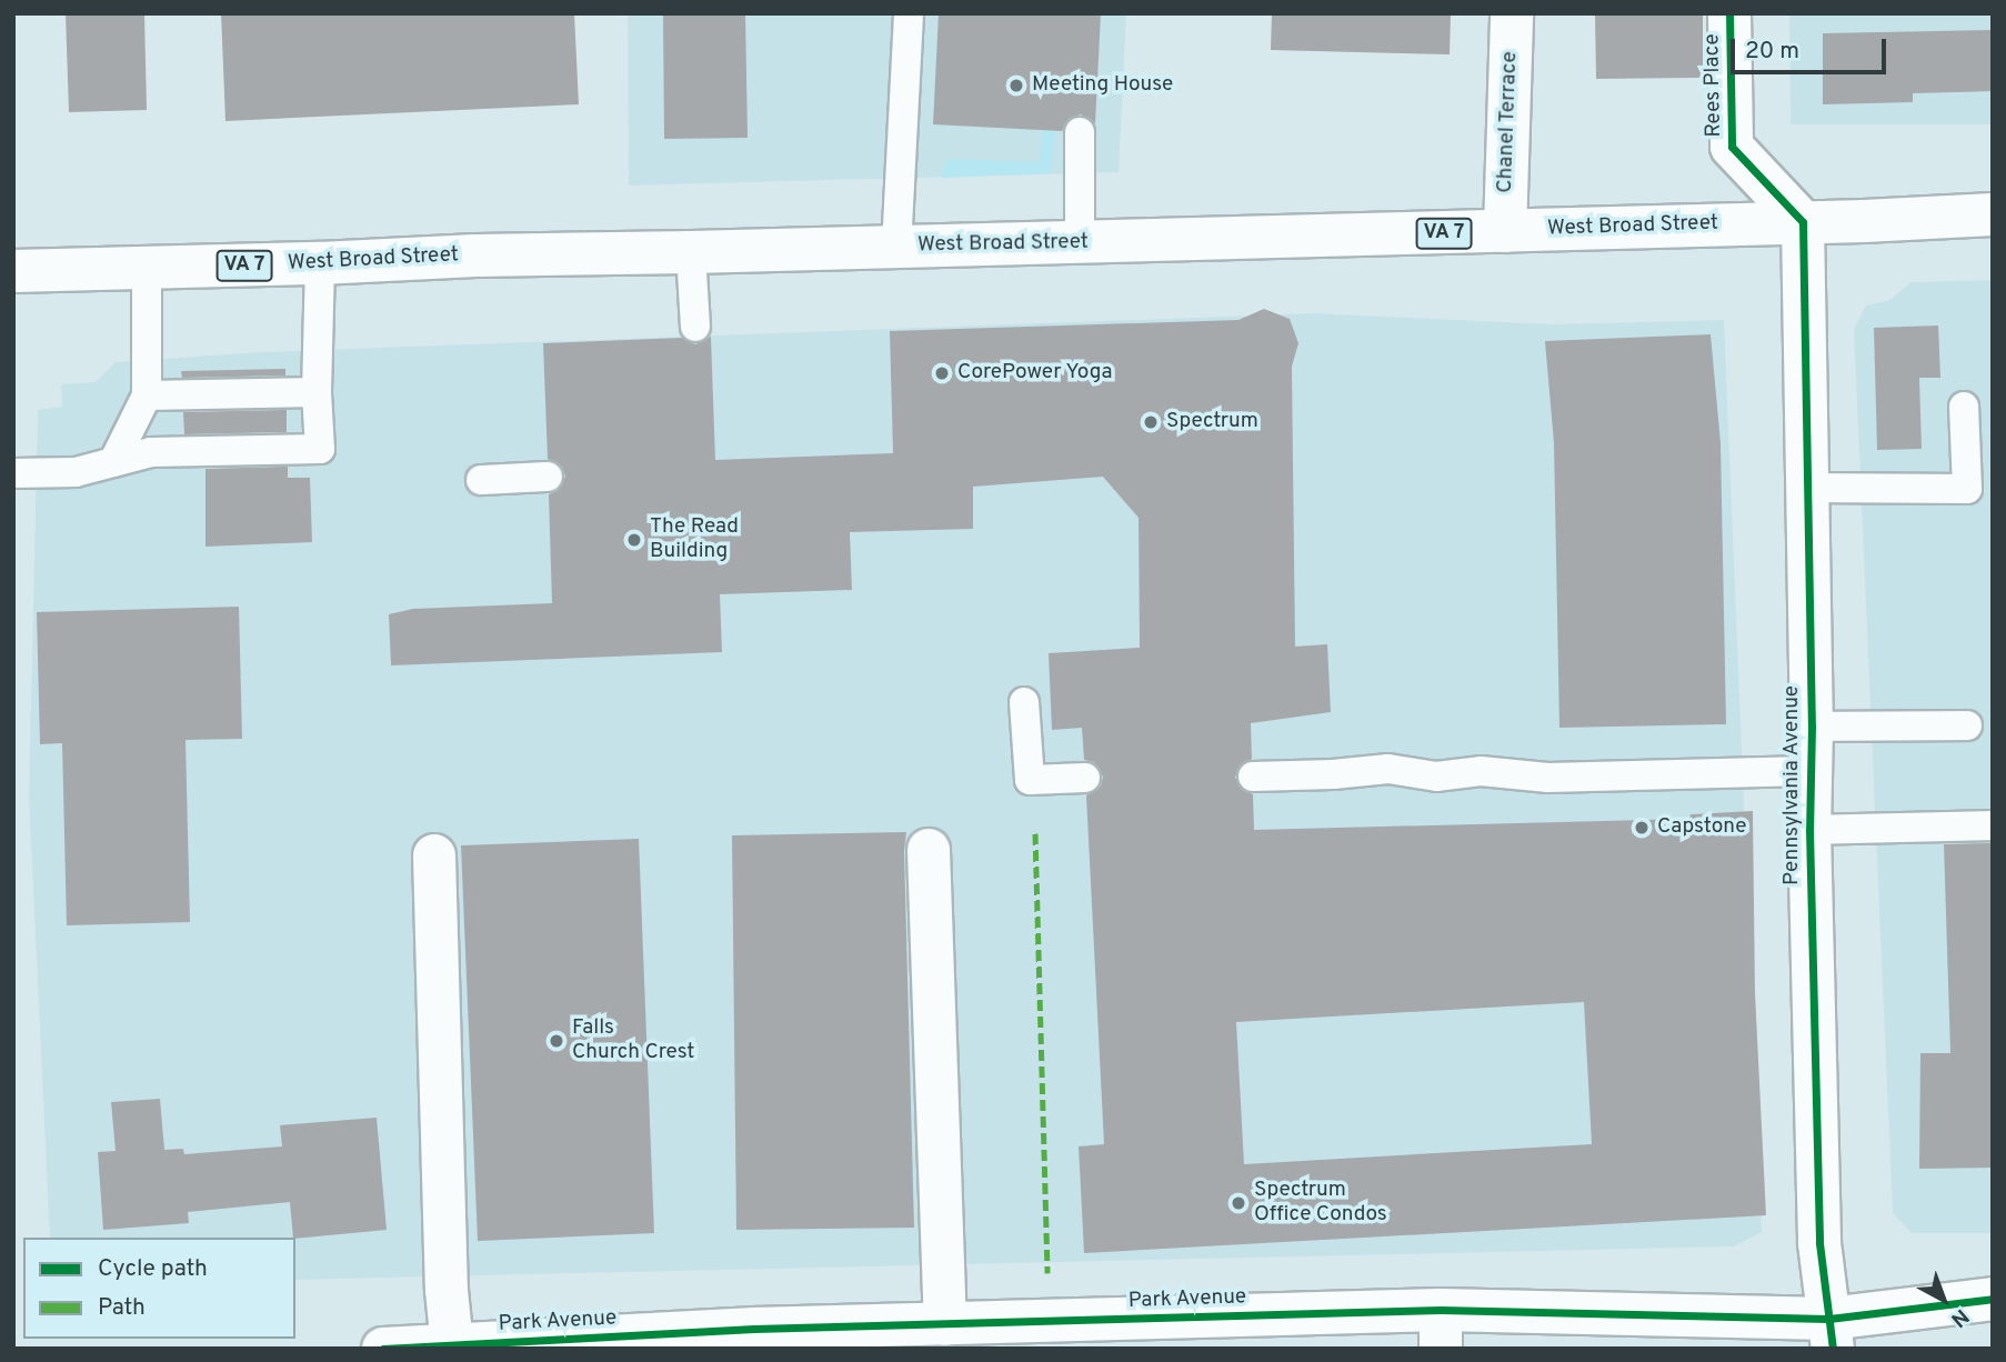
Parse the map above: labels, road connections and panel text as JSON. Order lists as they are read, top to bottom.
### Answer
{
  "streets": {
    "street": [
      "Rees Place",
      "Chanel Terrace",
      "West Broad Street",
      "VA 7",
      "Pennsylvania Avenue",
      "Park Avenue"
    ]
  },
  "crossings": [
    ["Rees Place", "West Broad Street"],
    ["Rees Place", "Pennsylvania Avenue"],
    ["Chanel Terrace", "West Broad Street"],
    ["West Broad Street", "Pennsylvania Avenue"],
    ["Pennsylvania Avenue", "Park Avenue"]
  ],
  "places": [
    "Meeting House",
    "CorePower Yoga",
    "Spectrum",
    "The Read Building",
    "Capstone",
    "Falls Church Crest",
    "Spectrum Office Condos"
  ],
  "legend": ["Cycle path", "Path"],
  "scale_bar": "20 m",
  "north": "bottom right"
}
